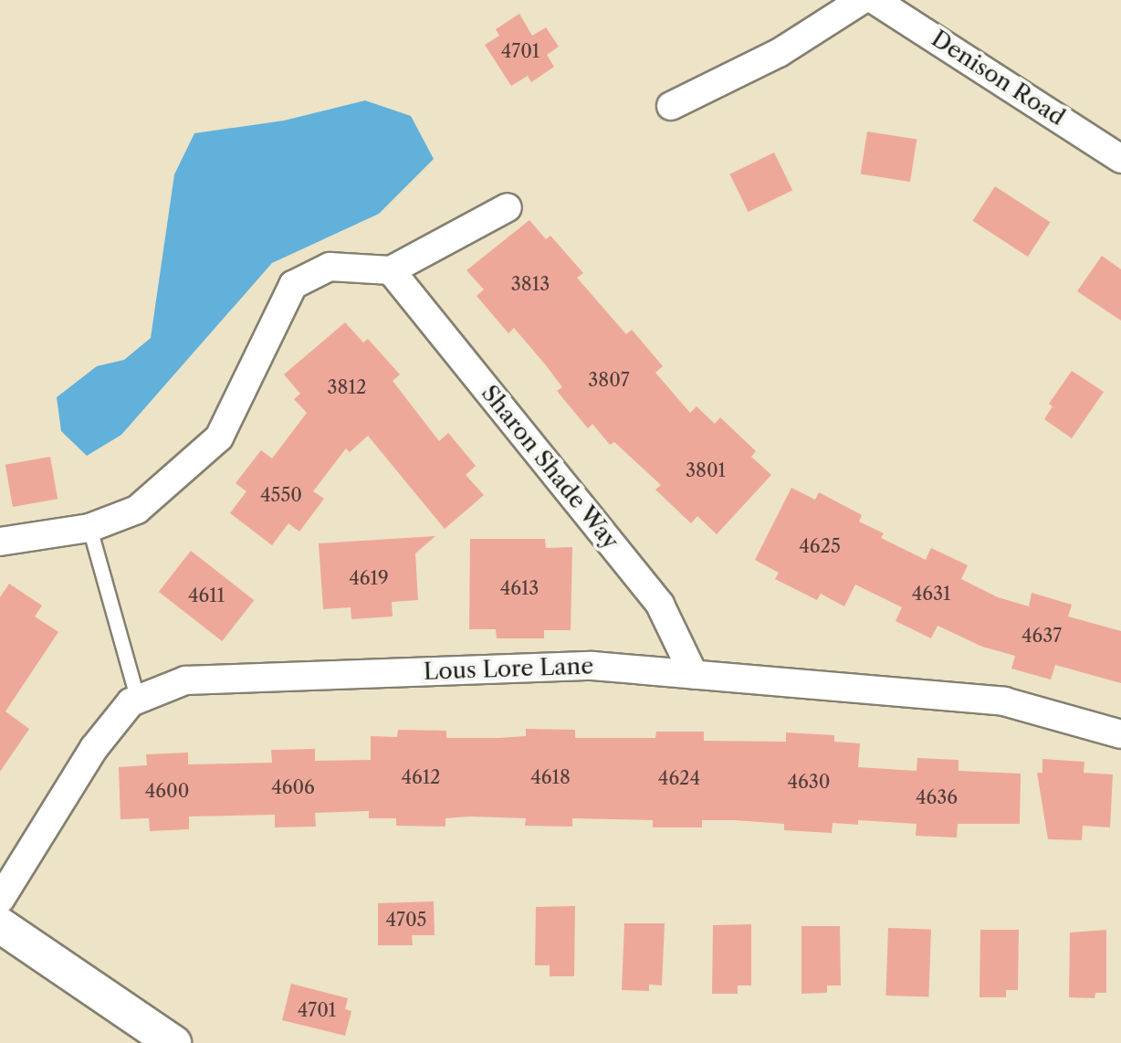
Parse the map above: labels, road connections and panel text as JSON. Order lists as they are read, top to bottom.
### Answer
{
  "streets": {
    "street": ["Denison Road", "Sharon Shade Way", "Lous Lore Lane"]
  },
  "crossings": [
    ["Sharon Shade Way", "Lous Lore Lane"]
  ],
  "house_numbers": [
    "4701",
    "3813",
    "3807",
    "3812",
    "3801",
    "4550",
    "4625",
    "4619",
    "4613",
    "4631",
    "4611",
    "4637",
    "4612",
    "4618",
    "4624",
    "4630",
    "4606",
    "4600",
    "4636",
    "4705",
    "4701"
  ]
}
